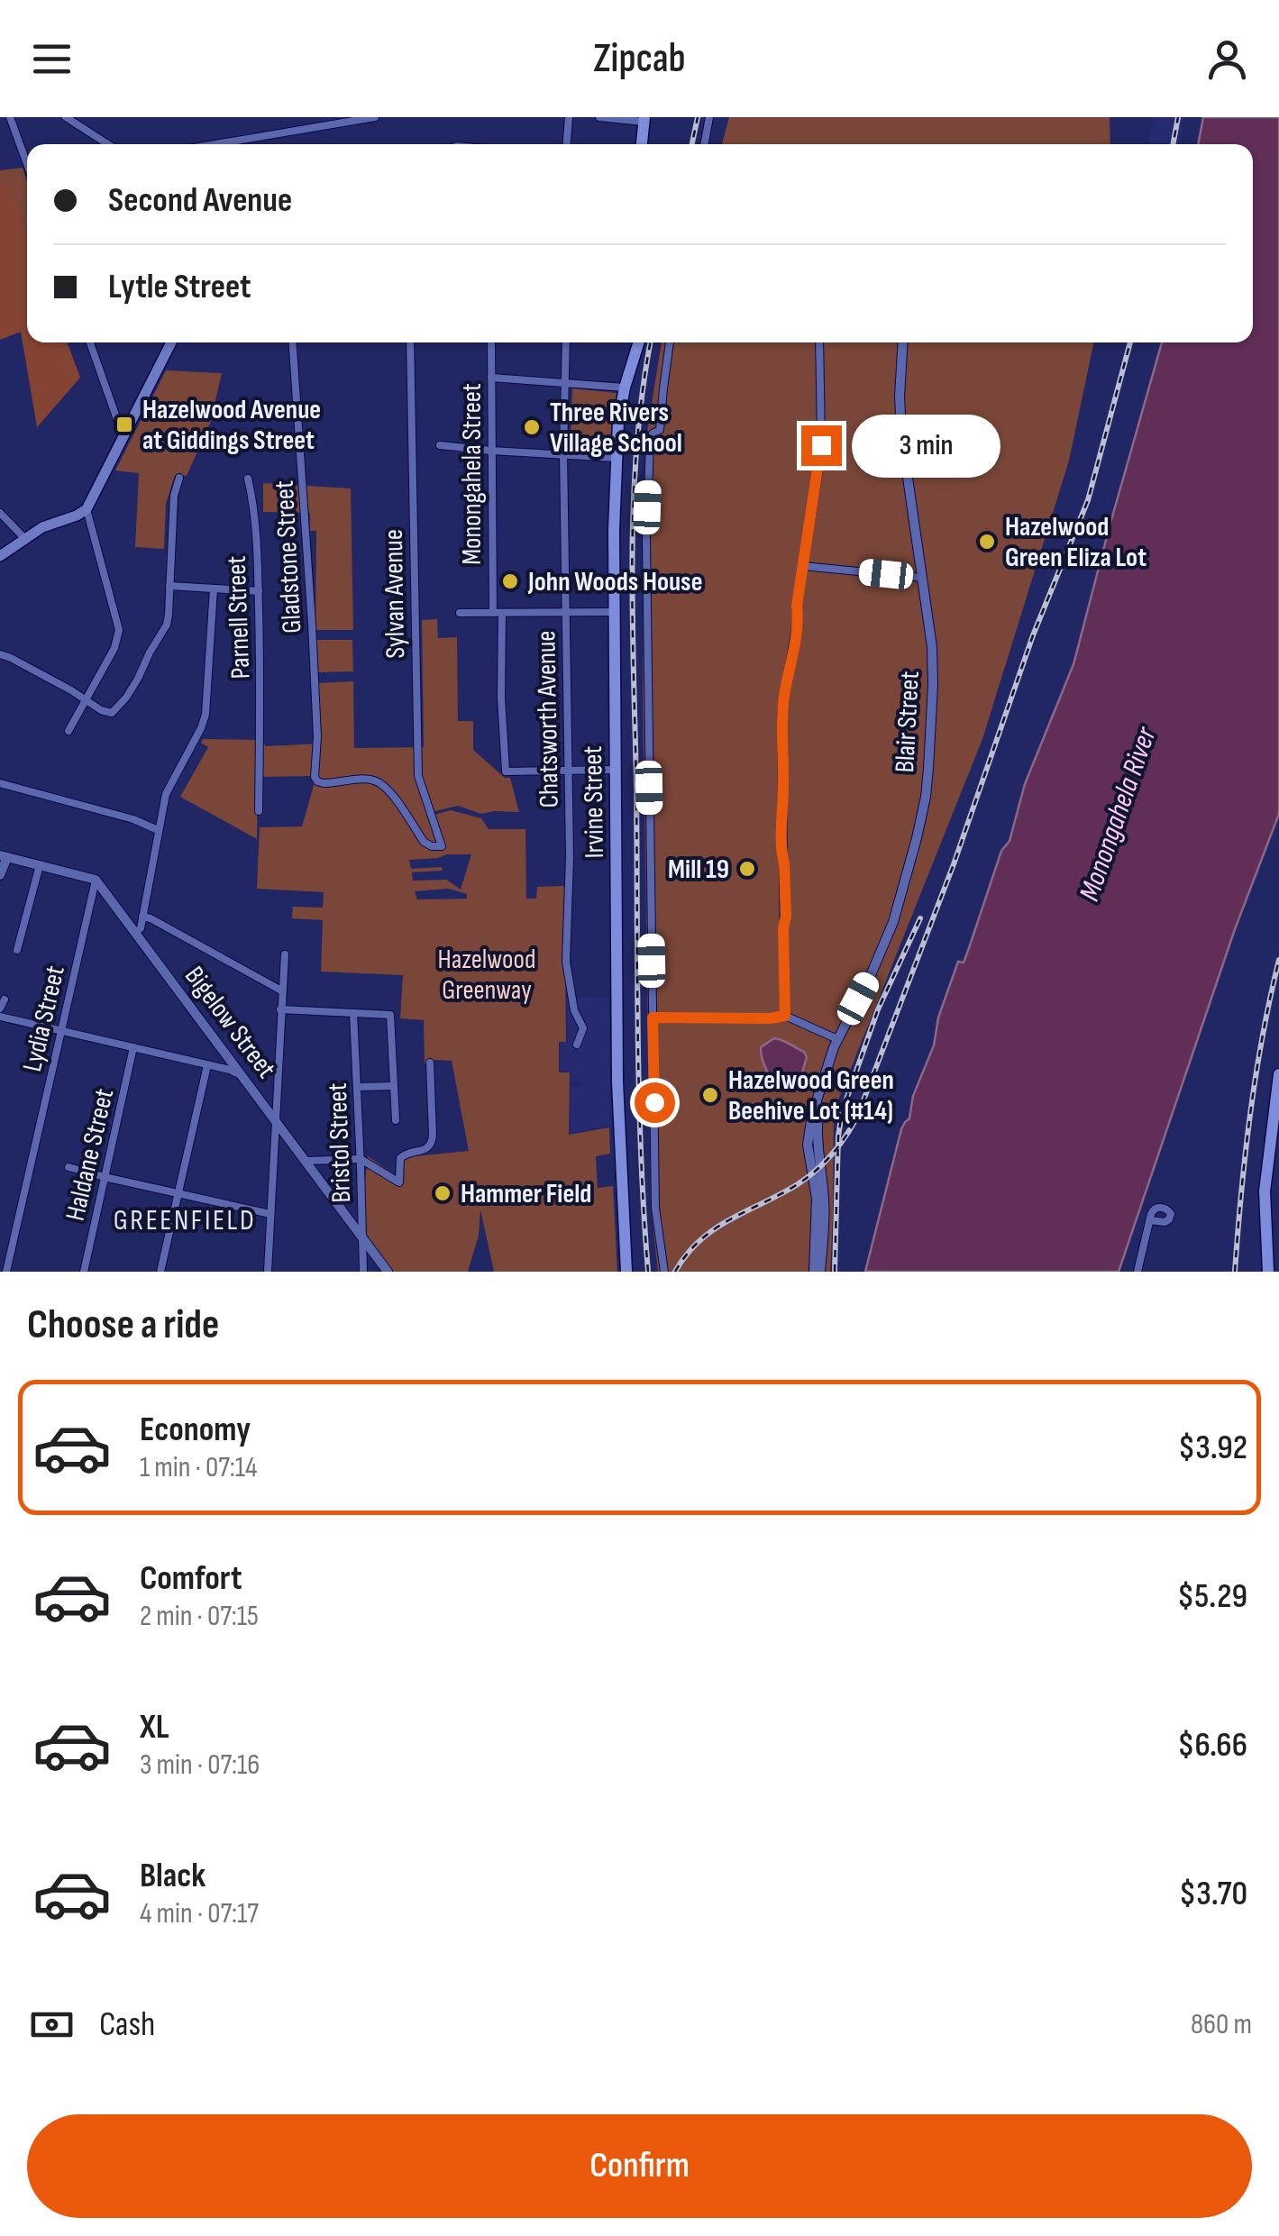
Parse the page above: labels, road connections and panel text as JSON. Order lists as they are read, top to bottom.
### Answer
{
  "streets": {
    "main road": ["Irvine Street"],
    "street": [
      "Monongahela Street",
      "Gladstone Street",
      "Sylvan Avenue",
      "Parnell Street",
      "Chatsworth Avenue",
      "Blair Street",
      "Lydia Street",
      "Bigelow Street",
      "Bristol Street",
      "Haldane Street"
    ]
  },
  "crossings": [
    ["Monongahela Street", "Chatsworth Avenue"],
    ["Gladstone Street", "Sylvan Avenue"],
    ["Lydia Street", "Bigelow Street"],
    ["Bigelow Street", "Bristol Street"]
  ],
  "districts": ["GREENFIELD"],
  "water": ["Monongahela River"],
  "parks": ["Hazelwood Greenway"],
  "places": {
    "transit": ["Hazelwood Avenue at Giddings Street"],
    "other": [
      "Three Rivers Village School",
      "Hazelwood Green Eliza Lot",
      "John Woods House",
      "Mill 19",
      "Hazelwood Green Beehive Lot (#14)",
      "Hammer Field"
    ]
  },
  "page": {
    "header": "Zipcab",
    "banner": ["Second Avenue", "Lytle Street"],
    "bubble": "3 min",
    "heading": "Choose a ride",
    "list": [
      {
        "name": "Economy",
        "note": "1 min · 07:14",
        "value": "$3.92"
      },
      {
        "name": "Comfort",
        "note": "2 min · 07:15",
        "value": "$5.29"
      },
      {
        "name": "XL",
        "note": "3 min · 07:16",
        "value": "$6.66"
      },
      {
        "name": "Black",
        "note": "4 min · 07:17",
        "value": "$3.70"
      }
    ],
    "pay": ["Cash", "860 m"],
    "buttons": "Confirm"
  }
}
